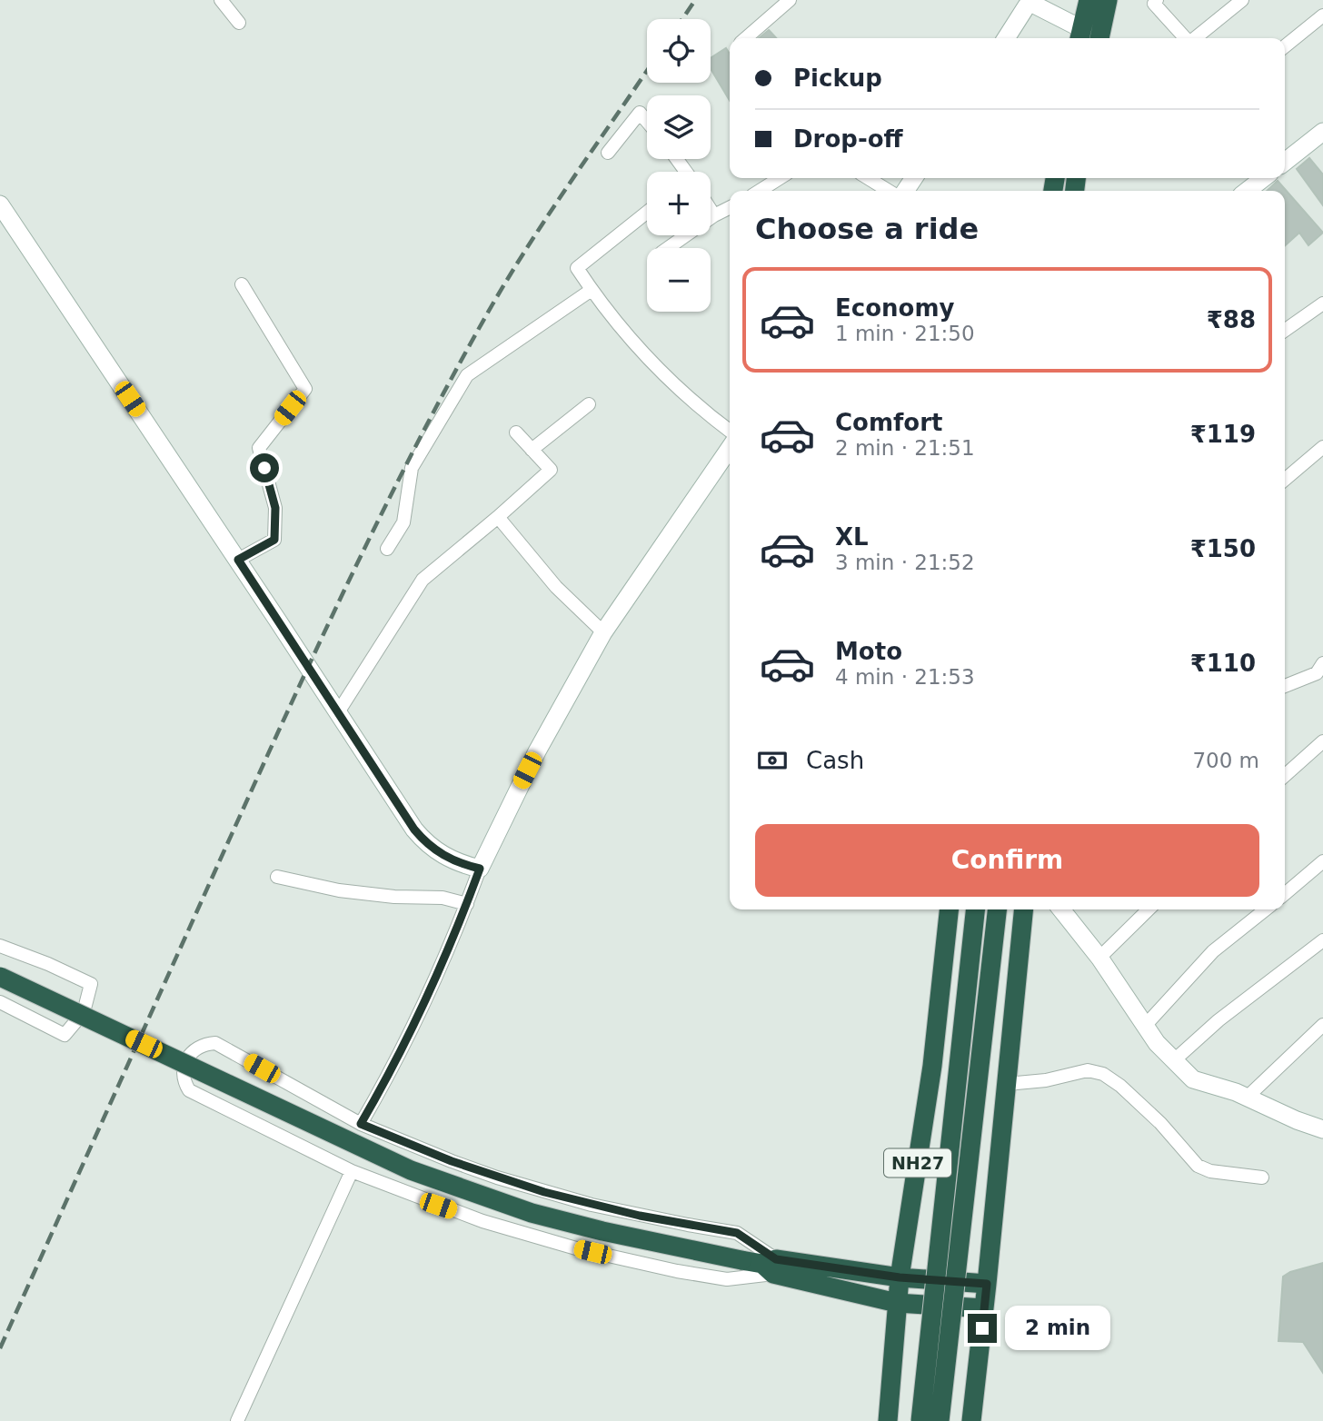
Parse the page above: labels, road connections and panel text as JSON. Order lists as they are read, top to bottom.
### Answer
{
  "streets": {
    "highway": ["NH27"]
  },
  "page": {
    "map_buttons": ["+", "−"],
    "banner": ["Pickup", "Drop-off"],
    "heading": "Choose a ride",
    "list": [
      {
        "name": "Economy",
        "note": "1 min · 21:50",
        "value": "₹88"
      },
      {
        "name": "Comfort",
        "note": "2 min · 21:51",
        "value": "₹119"
      },
      {
        "name": "XL",
        "note": "3 min · 21:52",
        "value": "₹150"
      },
      {
        "name": "Moto",
        "note": "4 min · 21:53",
        "value": "₹110"
      }
    ],
    "pay": ["Cash", "700 m"],
    "buttons": "Confirm",
    "bubble": "2 min"
  }
}
